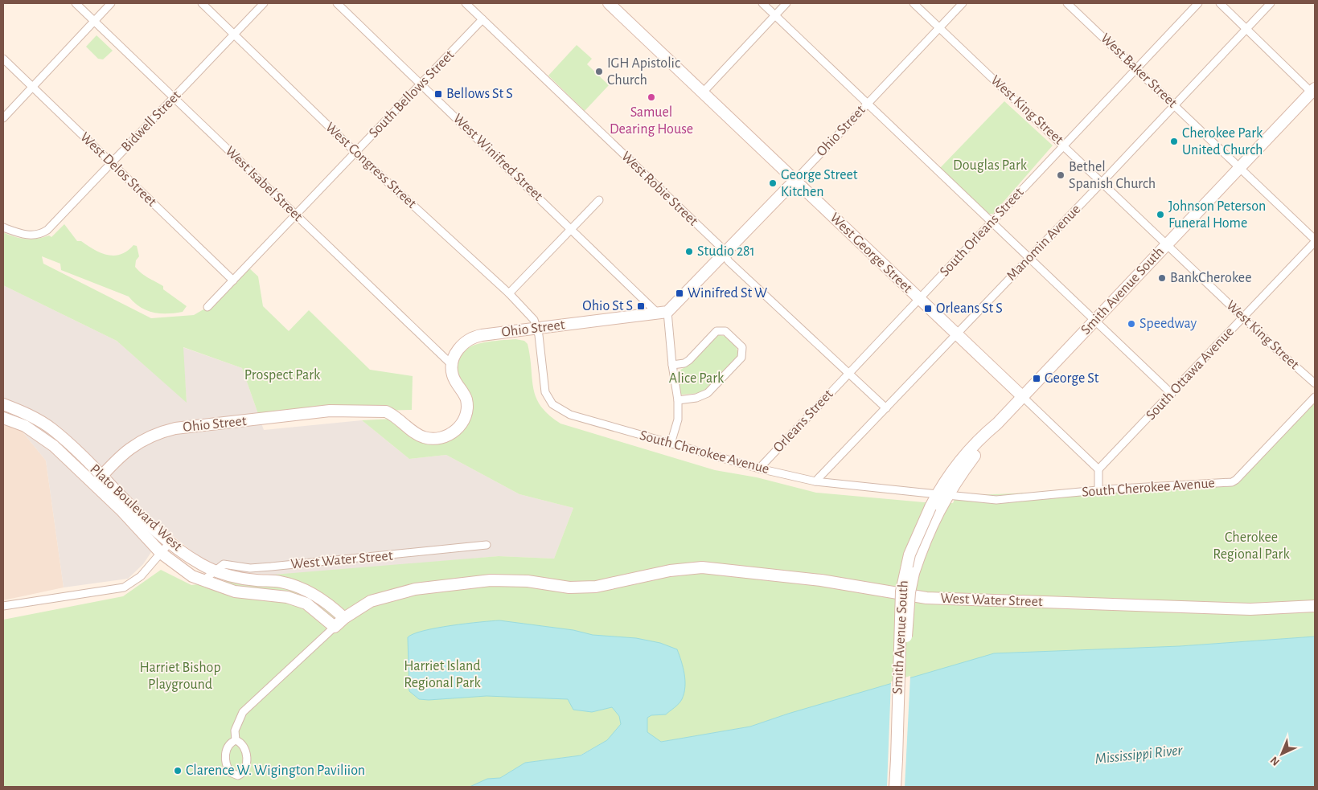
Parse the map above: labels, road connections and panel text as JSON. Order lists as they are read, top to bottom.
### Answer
{
  "streets": {
    "street": [
      "West Baker Street",
      "South Bellows Street",
      "West King Street",
      "Bidwell Street",
      "Ohio Street",
      "West Winifred Street",
      "West Congress Street",
      "West Delos Street",
      "West Isabel Street",
      "West Robie Street",
      "South Orleans Street",
      "Manomin Avenue",
      "West George Street",
      "Smith Avenue South",
      "South Ottawa Avenue",
      "Orleans Street",
      "South Cherokee Avenue",
      "Plato Boulevard West",
      "West Water Street"
    ]
  },
  "crossings": [
    ["West Baker Street", "South Orleans Street"],
    ["West Baker Street", "Manomin Avenue"],
    ["West Baker Street", "Smith Avenue South"],
    ["West Baker Street", "South Ottawa Avenue"],
    ["South Bellows Street", "West Winifred Street"],
    ["South Bellows Street", "West Congress Street"],
    ["South Bellows Street", "West Delos Street"],
    ["South Bellows Street", "West Isabel Street"],
    ["South Bellows Street", "West Robie Street"],
    ["West King Street", "Ohio Street"],
    ["West King Street", "South Orleans Street"],
    ["West King Street", "Manomin Avenue"],
    ["West King Street", "Smith Avenue South"],
    ["West King Street", "South Ottawa Avenue"],
    ["Bidwell Street", "West Congress Street"],
    ["Bidwell Street", "West Delos Street"],
    ["Bidwell Street", "West Isabel Street"],
    ["Ohio Street", "West Winifred Street"],
    ["Ohio Street", "West Congress Street"],
    ["Ohio Street", "West Isabel Street"],
    ["Ohio Street", "West Robie Street"],
    ["Ohio Street", "West George Street"],
    ["Ohio Street", "South Cherokee Avenue"],
    ["Ohio Street", "Plato Boulevard West"],
    ["West Congress Street", "South Cherokee Avenue"],
    ["West Robie Street", "South Orleans Street"],
    ["West Robie Street", "Manomin Avenue"],
    ["West Robie Street", "Orleans Street"],
    ["South Orleans Street", "West George Street"],
    ["South Orleans Street", "Orleans Street"],
    ["Manomin Avenue", "West George Street"],
    ["Manomin Avenue", "South Cherokee Avenue"],
    ["West George Street", "Smith Avenue South"],
    ["West George Street", "South Ottawa Avenue"],
    ["Smith Avenue South", "South Cherokee Avenue"],
    ["Orleans Street", "South Cherokee Avenue"],
    ["Plato Boulevard West", "West Water Street"]
  ],
  "water": ["Mississippi River"],
  "parks": [
    "Douglas Park",
    "Prospect Park",
    "Alice Park",
    "Cherokee Regional Park",
    "Harriet Island Regional Park",
    "Harriet Bishop Playground"
  ],
  "places": {
    "other": [
      "IGH Apistolic Church",
      "Samuel Dearing House",
      "Cherokee Park United Church",
      "Bethel Spanish Church",
      "George Street Kitchen",
      "Johnson Peterson Funeral Home",
      "Studio 281",
      "BankCherokee",
      "Speedway",
      "Clarence W. Wigington Paviliion"
    ],
    "transit": [
      "Bellows St S",
      "Winifred St W",
      "Ohio St S",
      "Orleans St S",
      "George St"
    ]
  },
  "north": "bottom left"
}
